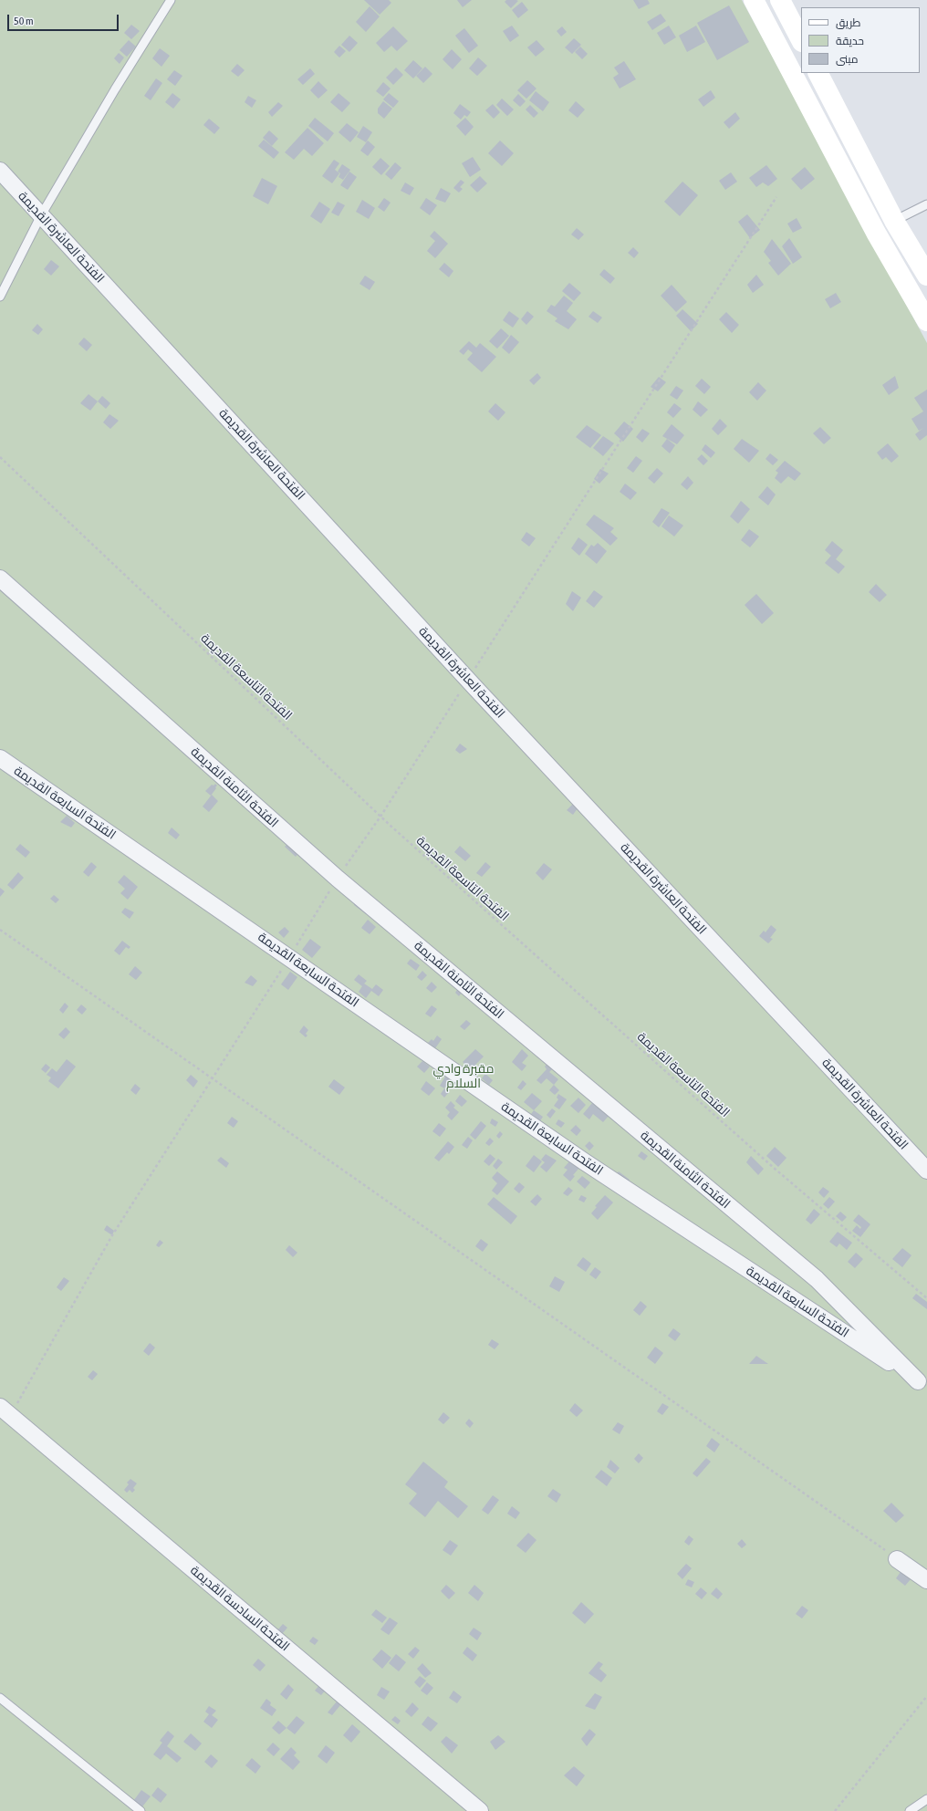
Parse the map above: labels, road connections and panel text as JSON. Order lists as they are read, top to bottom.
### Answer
{
  "streets": {
    "street": [
      "الفتحة العاشرة القديمة",
      "الفتحة الثامنة القديمة",
      "الفتحة السابعة القديمة",
      "الفتحة السادسة القديمة"
    ],
    "path": ["الفتحة التاسعة القديمة"]
  },
  "crossings": [
    ["الفتحة الثامنة القديمة", "الفتحة السابعة القديمة"]
  ],
  "parks": ["مقبرة وادي السلام"],
  "legend": ["طريق", "حديقة", "مبنى"],
  "scale_bar": "50 m"
}
